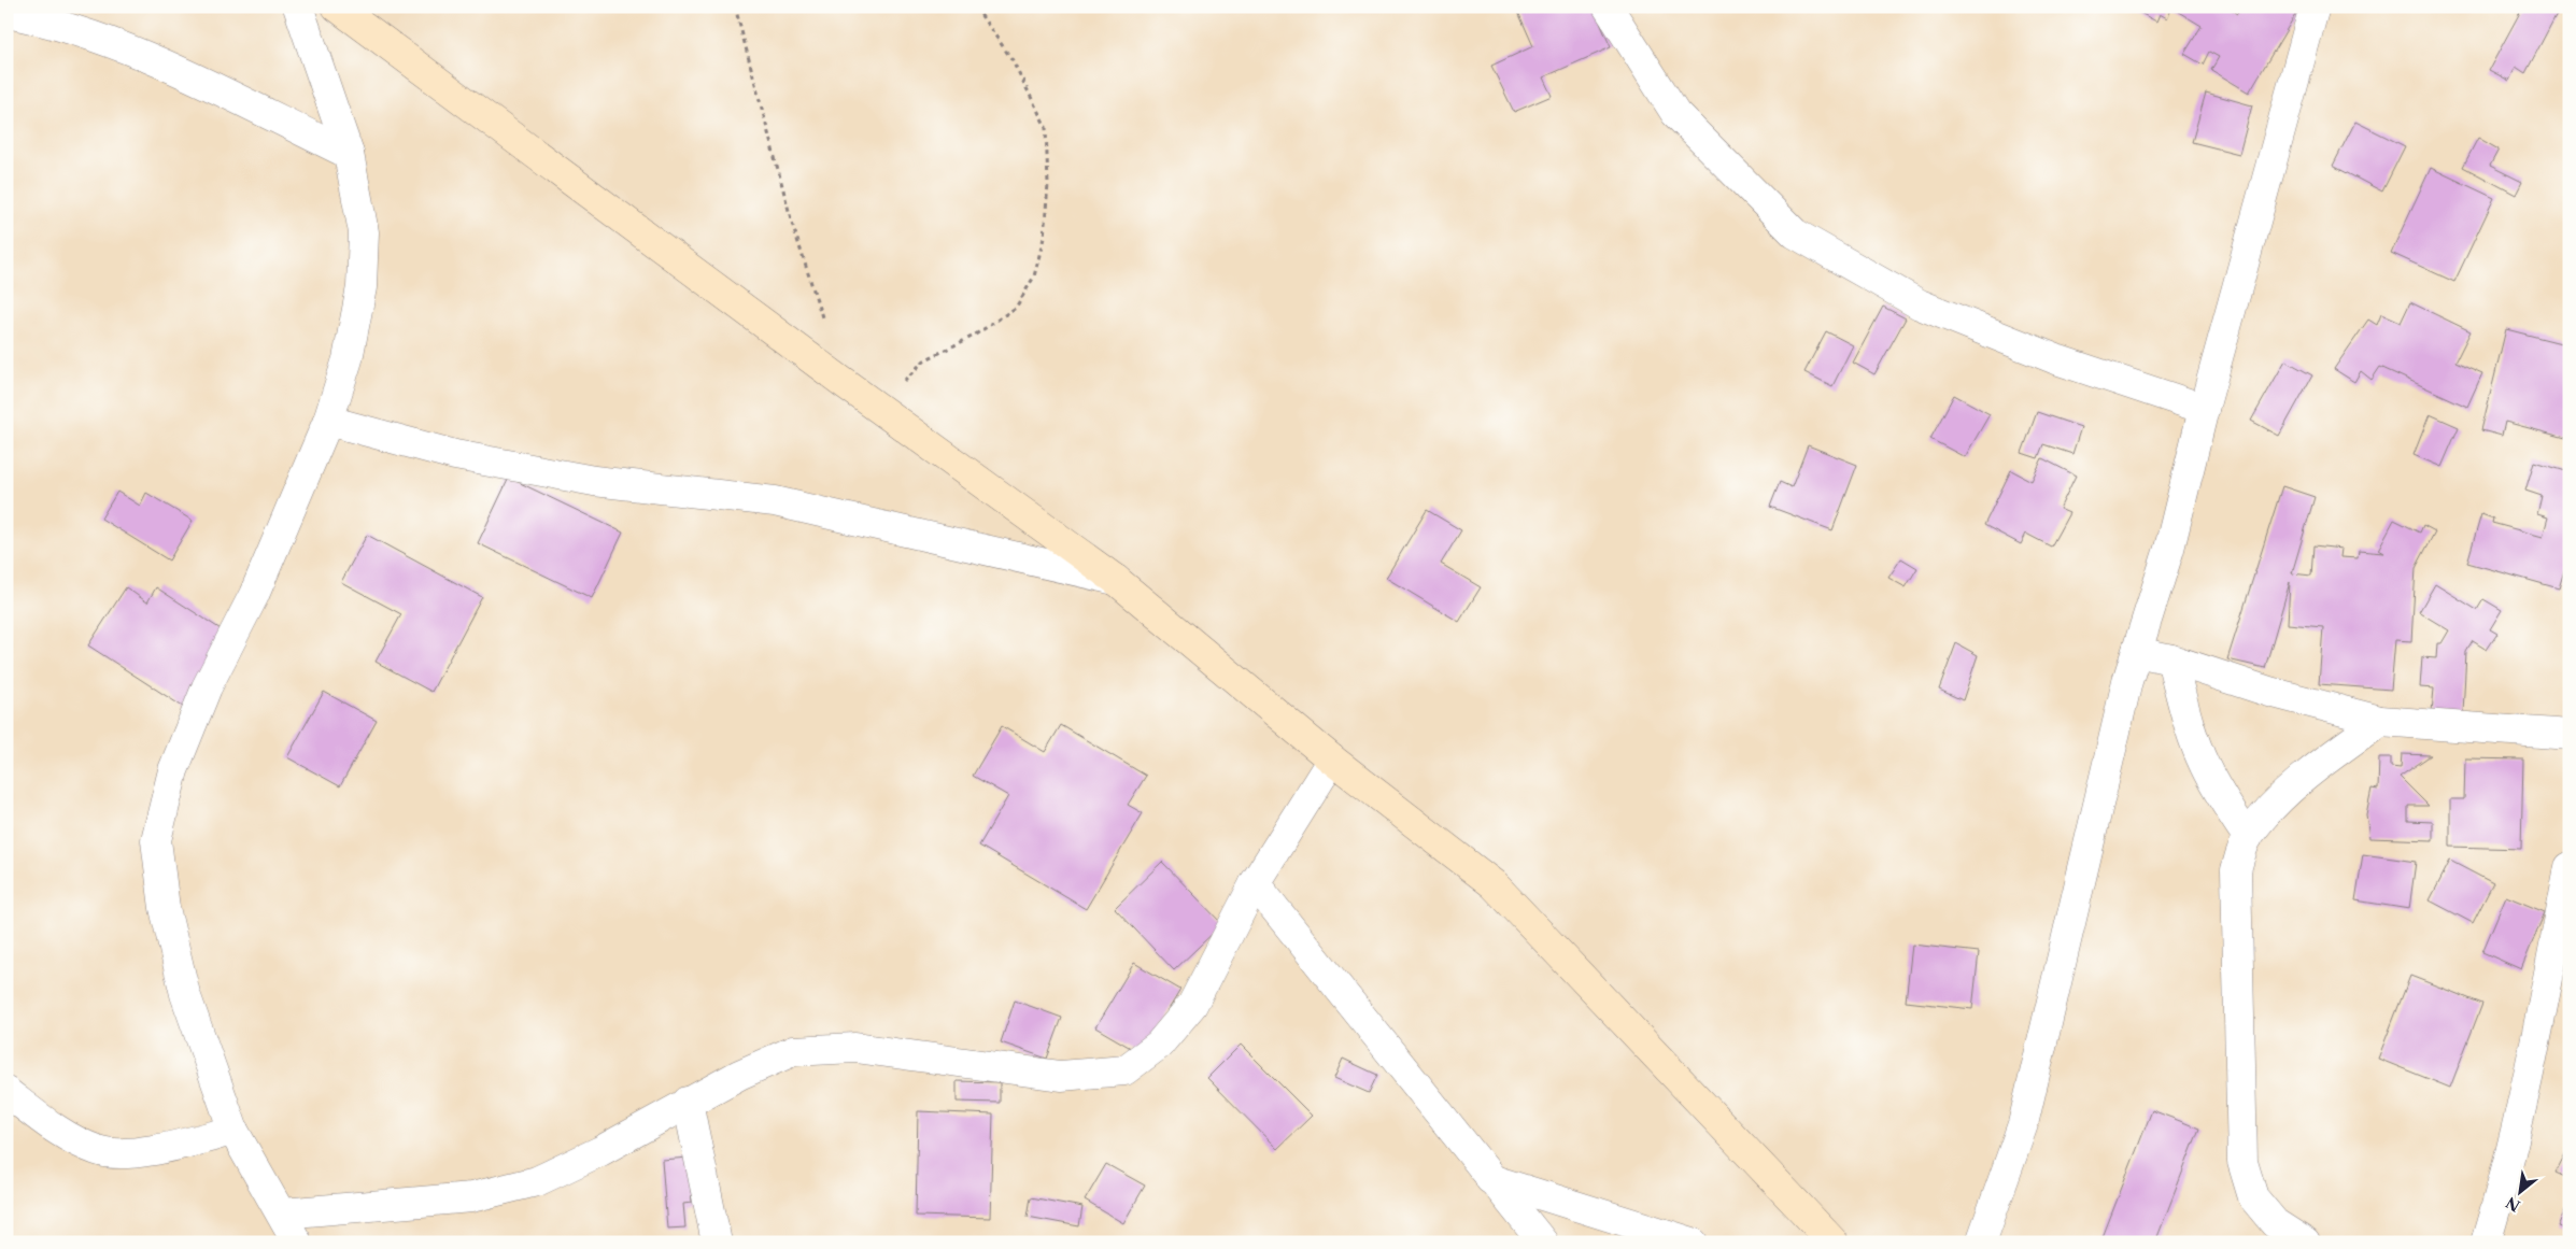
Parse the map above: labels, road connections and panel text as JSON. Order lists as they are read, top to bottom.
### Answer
{
  "north": "bottom left"
}
